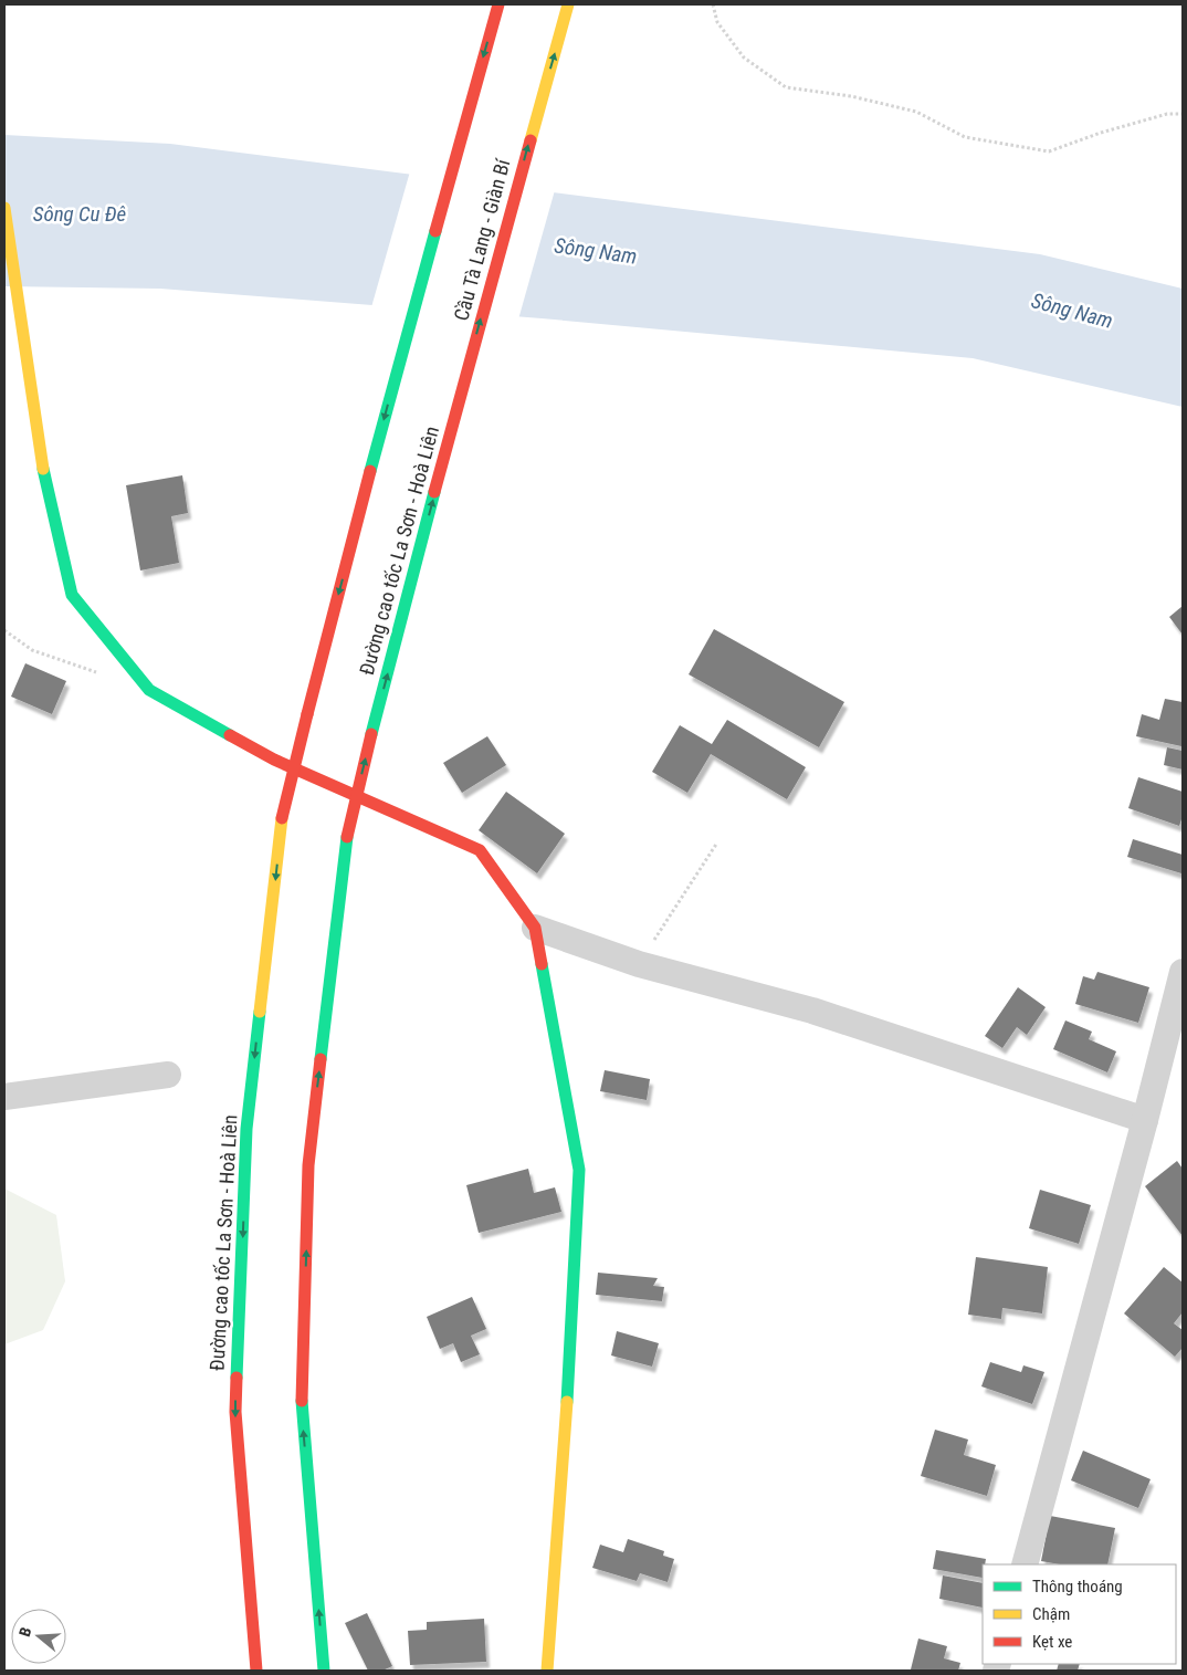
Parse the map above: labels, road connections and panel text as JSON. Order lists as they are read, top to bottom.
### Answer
{
  "streets": {
    "main road": ["Cầu Tà Lang - Giàn Bí", "Đường cao tốc La Sơn - Hoà Liên"]
  },
  "crossings": [
    ["Cầu Tà Lang - Giàn Bí", "Đường cao tốc La Sơn - Hoà Liên"]
  ],
  "one_way": ["Cầu Tà Lang - Giàn Bí"],
  "water": ["Sông Cu Đê", "Sông Nam"],
  "legend": ["Thông thoáng", "Chậm", "Kẹt xe"],
  "north": "left"
}
